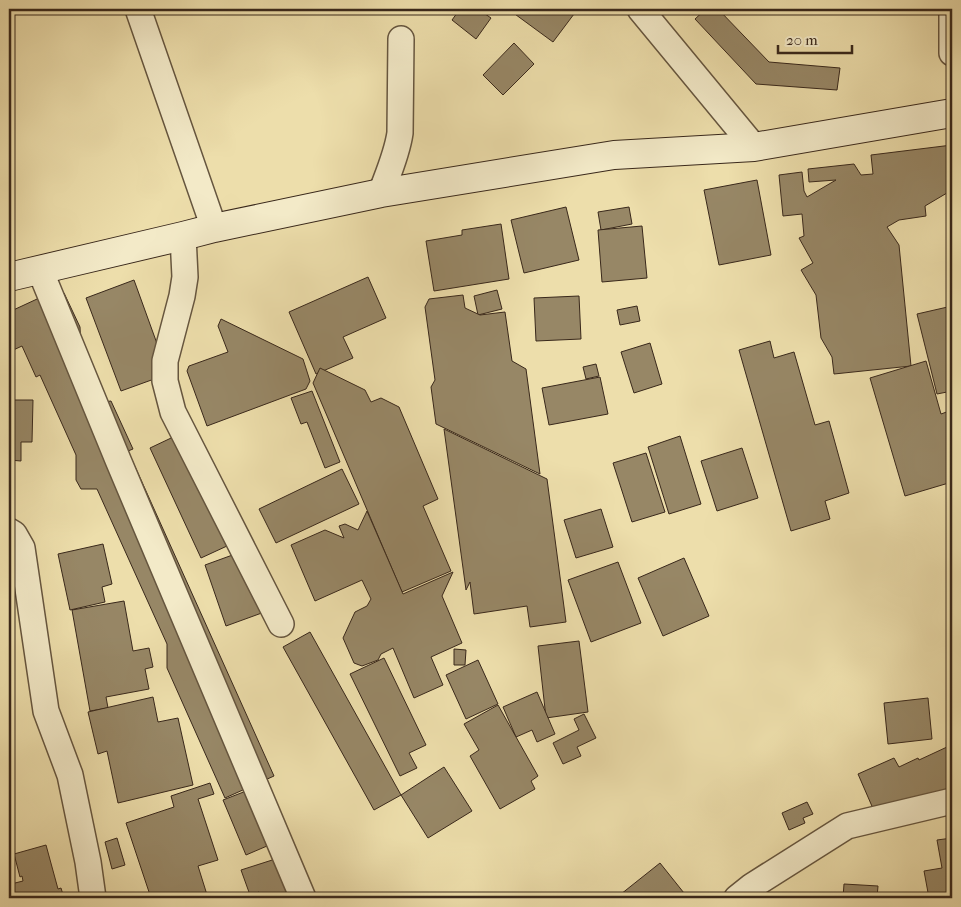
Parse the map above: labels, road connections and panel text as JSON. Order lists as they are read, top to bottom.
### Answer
{
  "scale_bar": "20 m"
}
